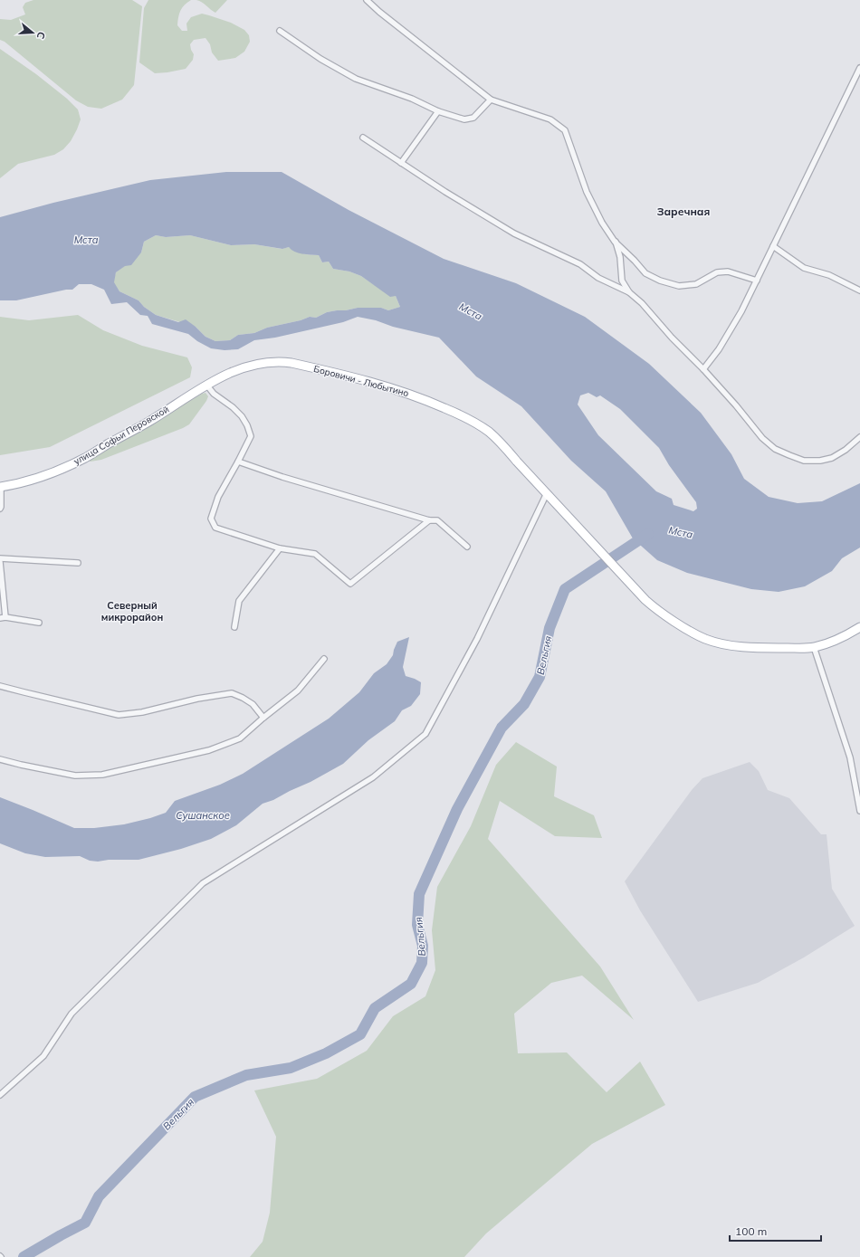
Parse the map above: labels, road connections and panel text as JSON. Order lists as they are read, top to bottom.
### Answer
{
  "streets": {
    "main road": ["Боровичи - Любытино", "улица Софьи Перовской"]
  },
  "crossings": [
    ["Боровичи - Любытино", "улица Софьи Перовской"]
  ],
  "districts": ["Заречная", "Северный микрорайон"],
  "water": ["Мста", "Вельгия", "Сушанское"],
  "scale_bar": "100 m",
  "north": "right"
}
